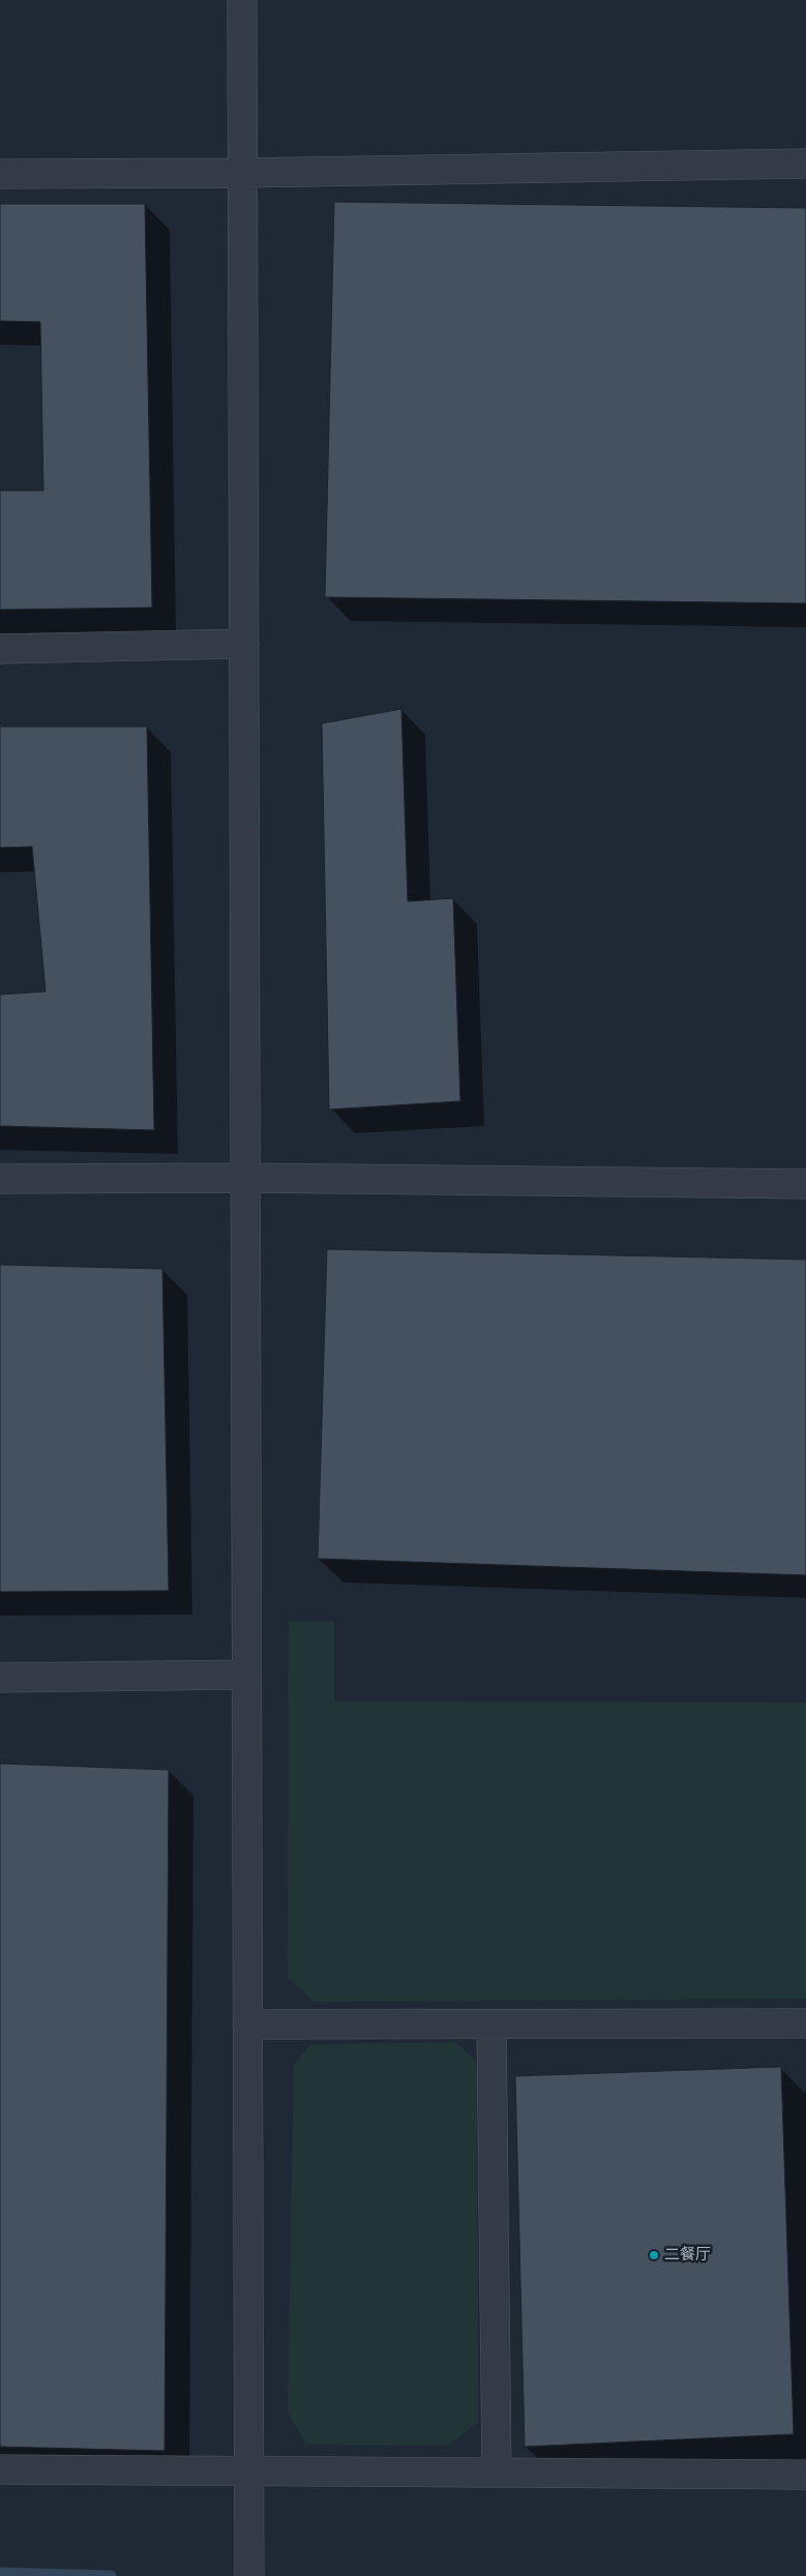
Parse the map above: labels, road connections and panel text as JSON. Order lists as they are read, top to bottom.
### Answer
{
  "places": ["二餐厅"]
}
